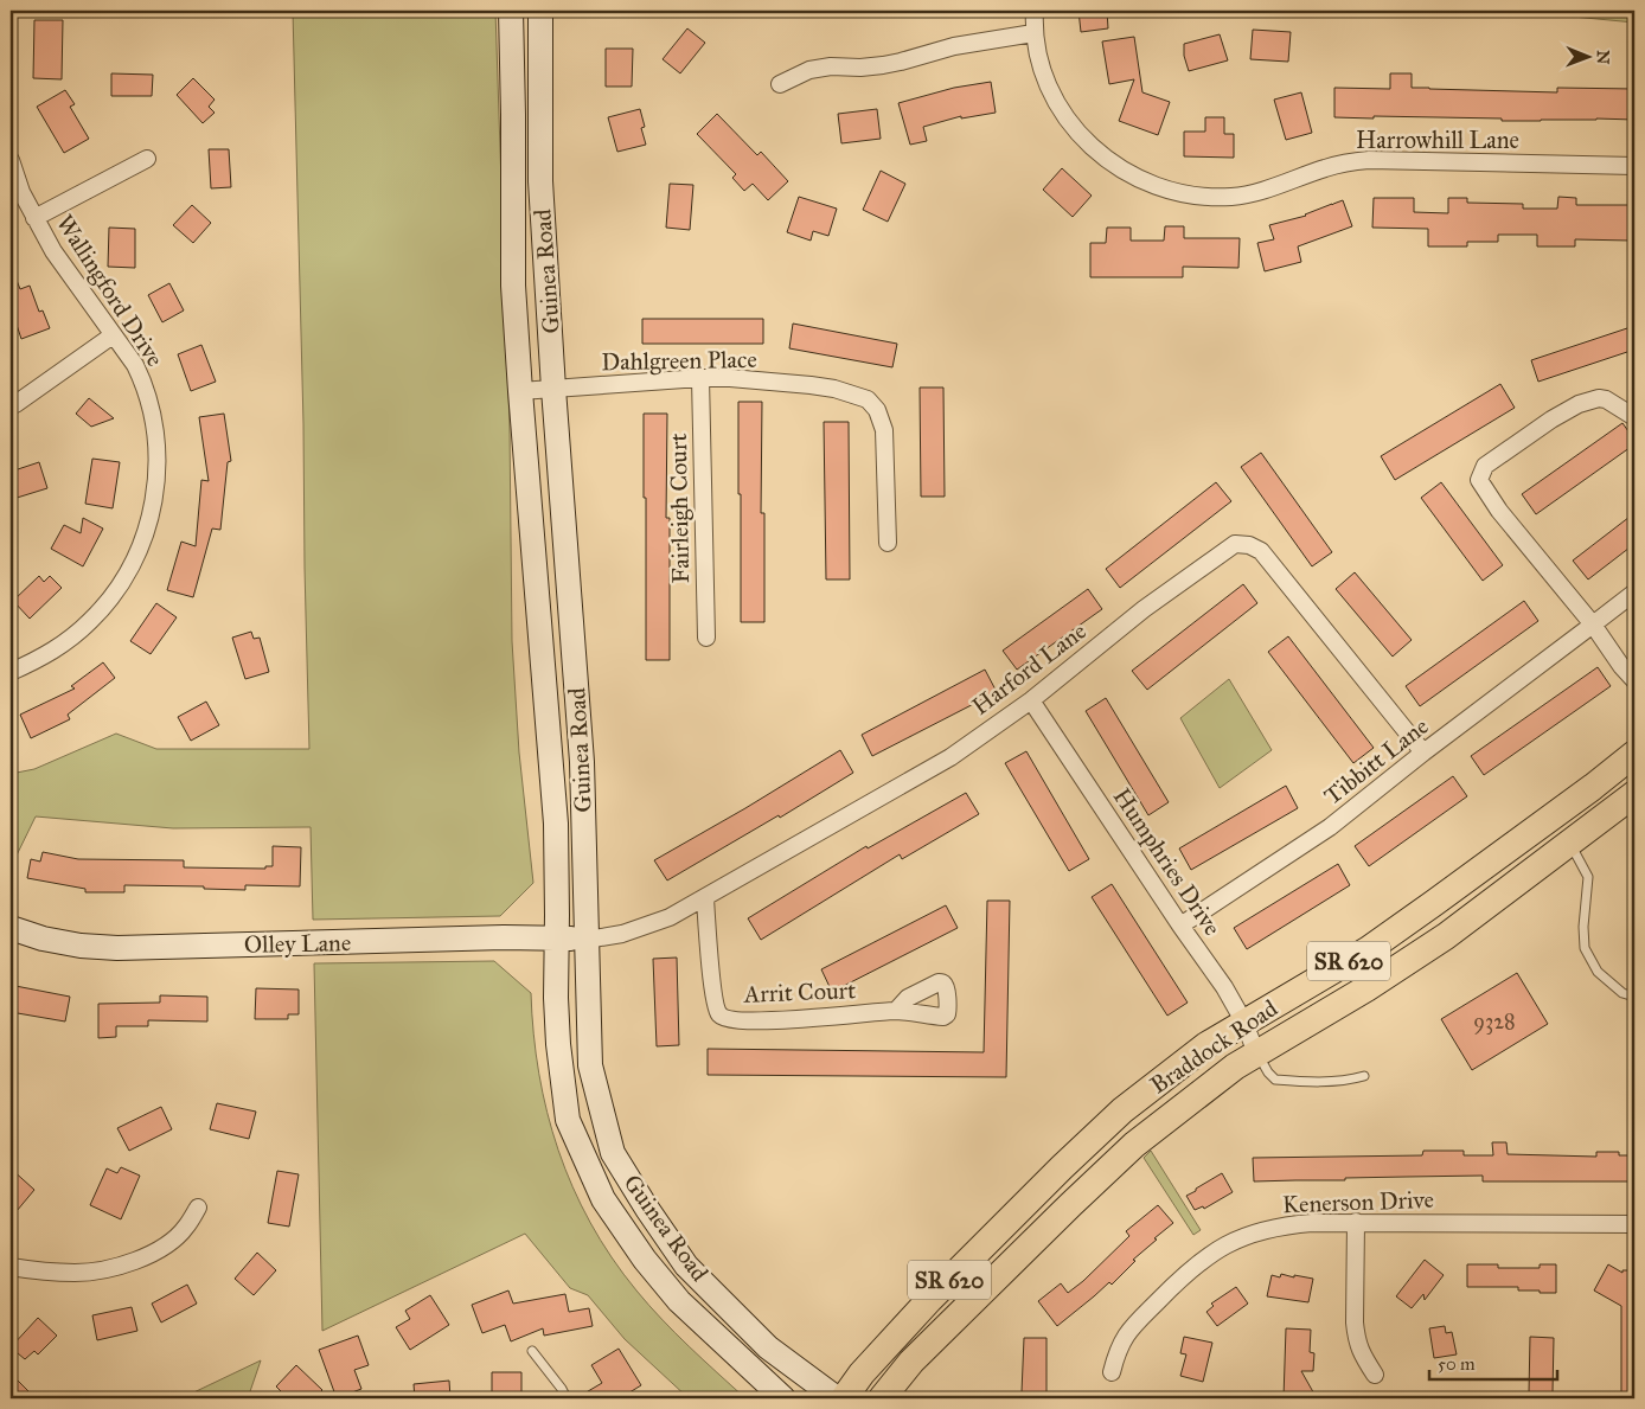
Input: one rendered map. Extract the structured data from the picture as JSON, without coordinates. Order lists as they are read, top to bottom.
{
  "streets": {
    "main road": [
      "Guinea Road",
      "Olley Lane",
      "SR 620",
      "Braddock Road"
    ],
    "street": [
      "Harrowhill Lane",
      "Wallingford Drive",
      "Dahlgreen Place",
      "Fairleigh Court",
      "Harford Lane",
      "Tibbitt Lane",
      "Humphries Drive",
      "Arrit Court",
      "Kenerson Drive"
    ]
  },
  "crossings": [
    ["Guinea Road", "Dahlgreen Place"],
    ["Guinea Road", "Harford Lane"],
    ["Guinea Road", "Olley Lane"],
    ["Dahlgreen Place", "Fairleigh Court"],
    ["Harford Lane", "Tibbitt Lane"],
    ["Harford Lane", "Humphries Drive"],
    ["Harford Lane", "Olley Lane"],
    ["Harford Lane", "Arrit Court"],
    ["Tibbitt Lane", "Humphries Drive"],
    ["Humphries Drive", "Braddock Road"]
  ],
  "house_numbers": ["9328"],
  "scale_bar": "50 m",
  "north": "right"
}
